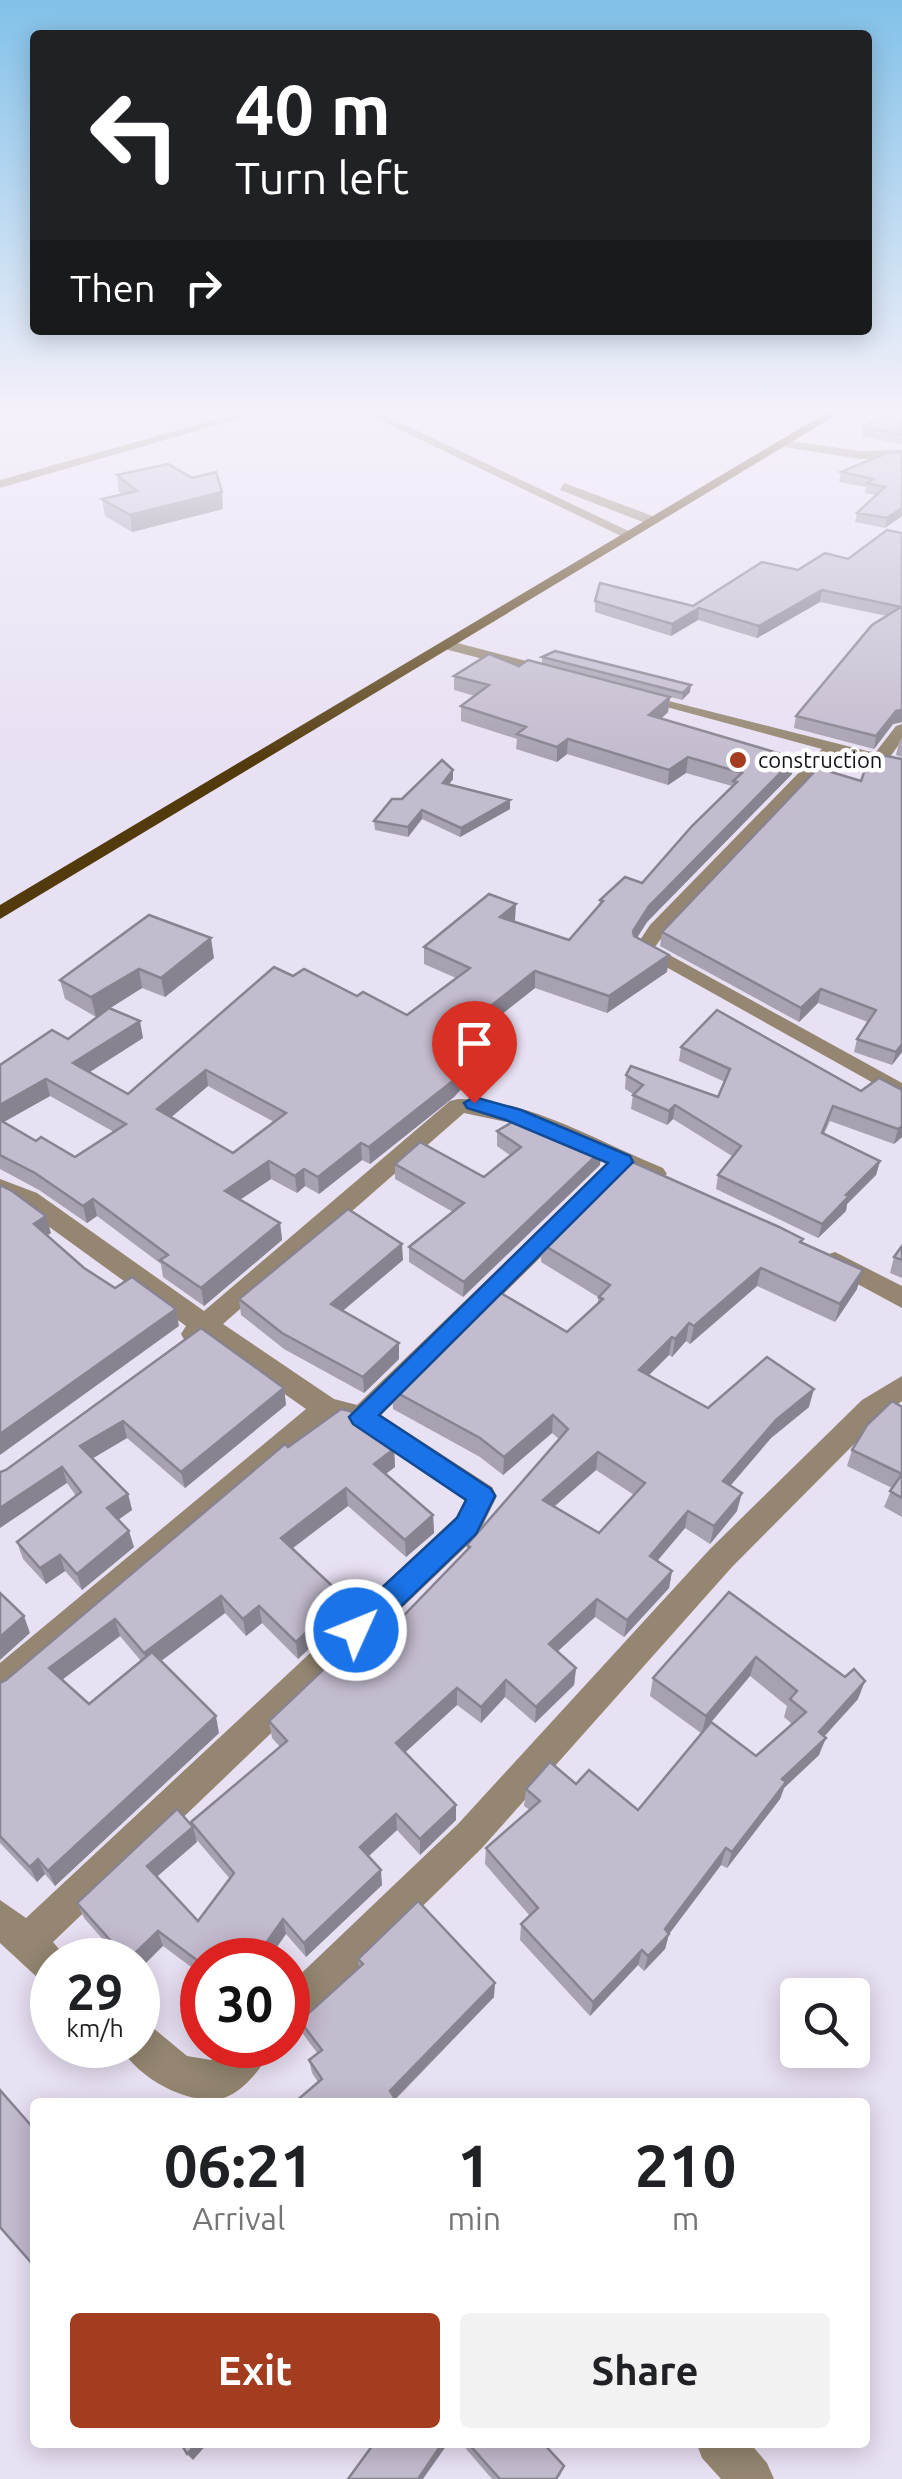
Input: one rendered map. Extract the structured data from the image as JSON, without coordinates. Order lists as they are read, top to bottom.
{
  "places": ["construction"],
  "page": {
    "turn": ["40 m", "Turn left"],
    "then": "Then",
    "speed": "29 km/h",
    "limit": "30",
    "eta": [
      "06:21",
      "Arrival",
      "1",
      "min",
      "210",
      "m"
    ],
    "buttons": ["Exit", "Share"]
  }
}
